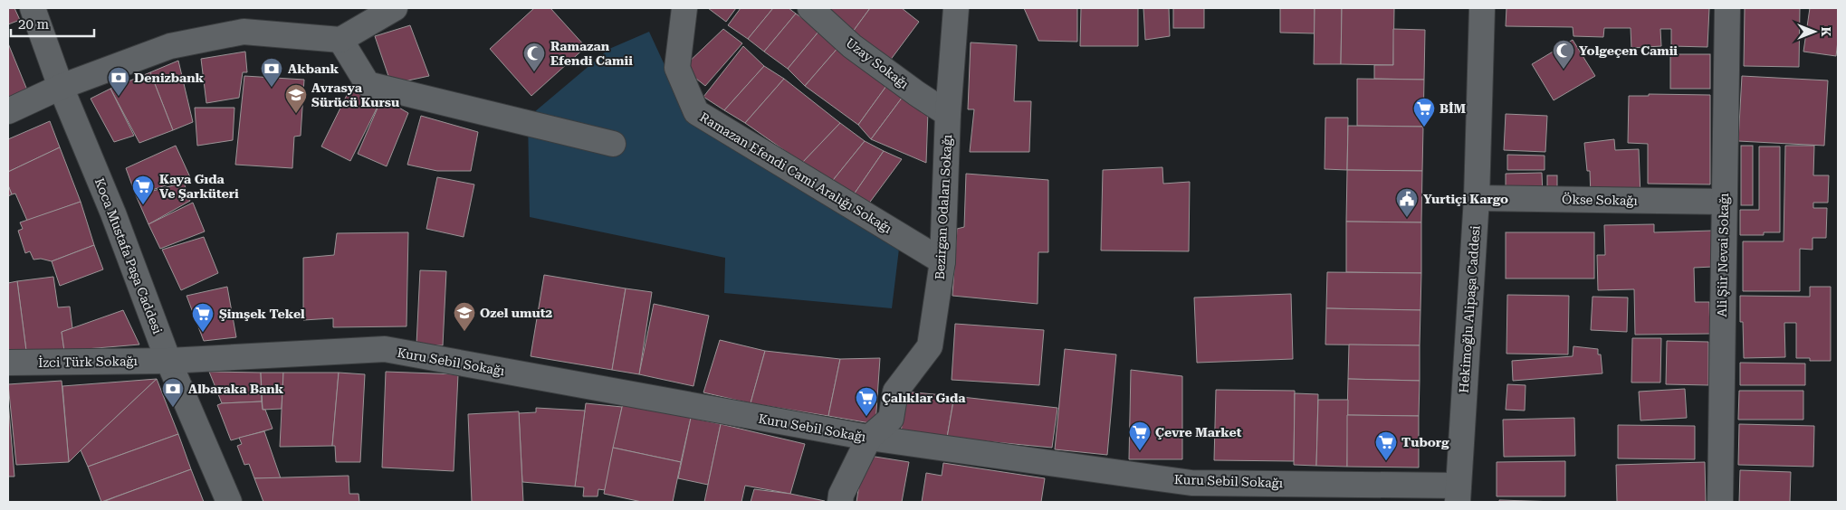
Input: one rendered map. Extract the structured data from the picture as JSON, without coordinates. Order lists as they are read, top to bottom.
{
  "streets": {
    "street": [
      "Uzay Sokağı",
      "Ramazan Efendi Cami Aralığı Sokağı",
      "Ökse Sokağı",
      "Bezirgan Odaları Sokağı",
      "Ali Şiir Nevai Sokağı",
      "Koca Mustafa Paşa Caddesi",
      "Hekimoğlu Alipaşa Caddesi",
      "İzci Türk Sokağı",
      "Kuru Sebil Sokağı"
    ]
  },
  "crossings": [
    ["Uzay Sokağı", "Bezirgan Odaları Sokağı"],
    ["Ramazan Efendi Cami Aralığı Sokağı", "Bezirgan Odaları Sokağı"],
    ["Ökse Sokağı", "Ali Şiir Nevai Sokağı"],
    ["Ökse Sokağı", "Hekimoğlu Alipaşa Caddesi"],
    ["Bezirgan Odaları Sokağı", "Kuru Sebil Sokağı"],
    ["Koca Mustafa Paşa Caddesi", "İzci Türk Sokağı"],
    ["Koca Mustafa Paşa Caddesi", "Kuru Sebil Sokağı"],
    ["Hekimoğlu Alipaşa Caddesi", "Kuru Sebil Sokağı"],
    ["İzci Türk Sokağı", "Kuru Sebil Sokağı"]
  ],
  "places": {
    "mosque": ["Yolgeçen Camii", "Ramazan Efendi Camii"],
    "bank": ["Akbank", "Denizbank", "Albaraka Bank"],
    "school or university": ["Avrasya Sürücü Kursu", "Ozel umut2"],
    "supermarket": [
      "BİM",
      "Kaya Gıda Ve Şarküteri",
      "Şimşek Tekel",
      "Çalıklar Gıda",
      "Çevre Market",
      "Tuborg"
    ],
    "public building": ["Yurtiçi Kargo"]
  },
  "scale_bar": "20 m",
  "north": "right"
}
